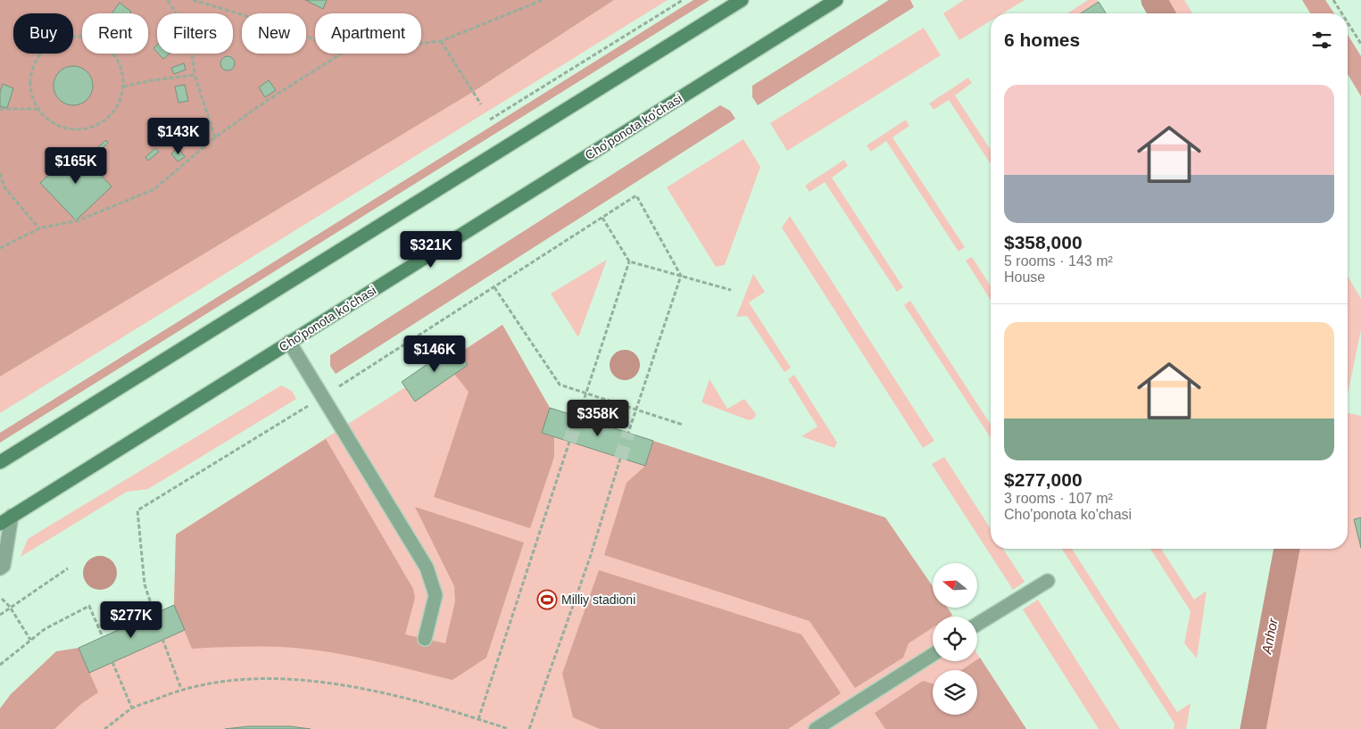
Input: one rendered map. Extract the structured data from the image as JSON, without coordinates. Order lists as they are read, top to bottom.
{
  "streets": {
    "main road": ["Cho'ponota ko'chasi"]
  },
  "water": ["Anhor"],
  "places": {
    "sports": ["Milliy stadioni"]
  },
  "north": "left",
  "page": {
    "chip": [
      "Buy",
      "Rent",
      "Filters",
      "New",
      "Apartment"
    ],
    "heading": "6 homes",
    "list": [
      {
        "name": "$358,000",
        "note": "5 rooms · 143 m² · House"
      },
      {
        "name": "$277,000",
        "note": "3 rooms · 107 m² · Cho'ponota ko'chasi"
      }
    ],
    "price": [
      "$143K",
      "$165K",
      "$321K",
      "$146K",
      "$358K",
      "$277K"
    ]
  }
}
